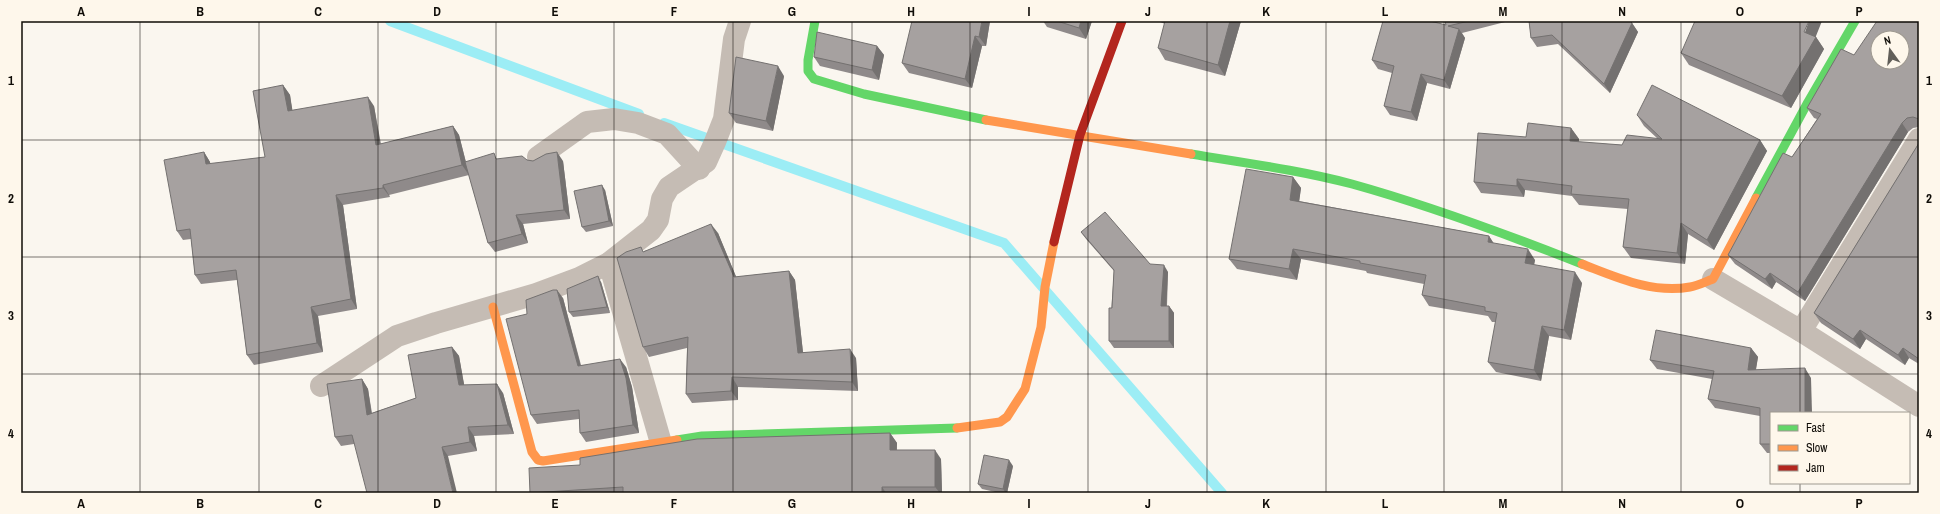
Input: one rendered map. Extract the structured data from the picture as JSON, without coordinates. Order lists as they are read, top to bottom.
{
  "legend": ["Fast", "Slow", "Jam"],
  "north": "top",
  "grid": {
    "columns": [
      "A",
      "B",
      "C",
      "D",
      "E",
      "F",
      "G",
      "H",
      "I",
      "J",
      "K",
      "L",
      "M",
      "N",
      "O",
      "P"
    ],
    "rows": [
      "1",
      "2",
      "3",
      "4"
    ]
  }
}
